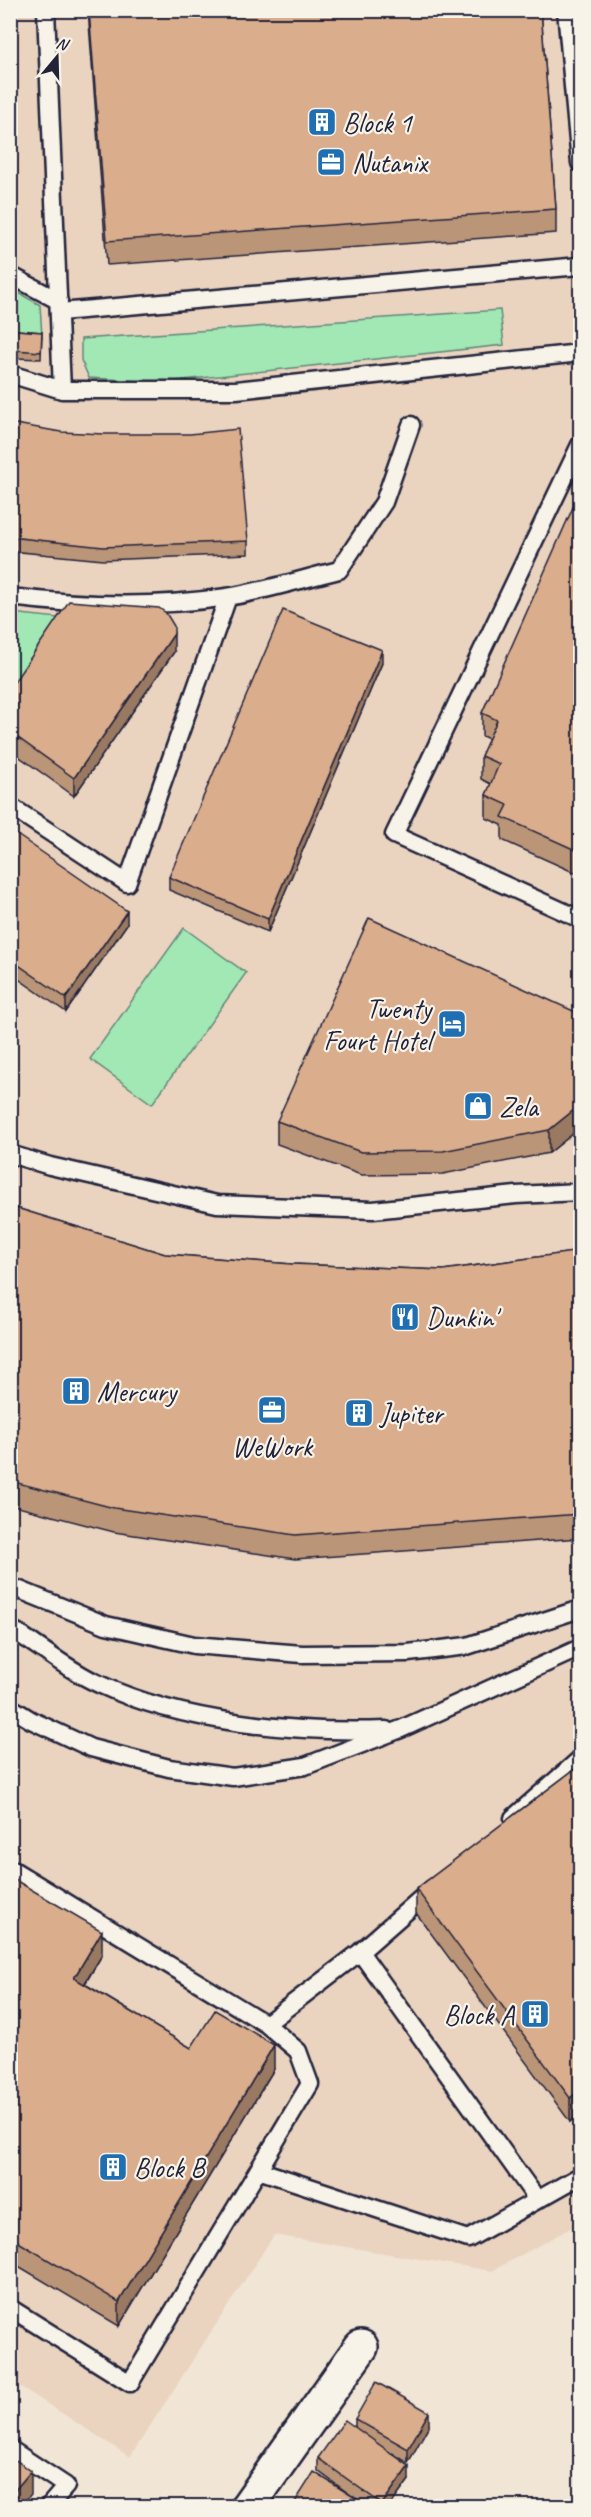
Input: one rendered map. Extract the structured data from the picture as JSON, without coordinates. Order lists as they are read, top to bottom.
{
  "places": {
    "building": [
      "Block 1",
      "Mercury",
      "Jupiter",
      "Block A",
      "Block B"
    ],
    "office": ["Nutanix", "WeWork"],
    "hotel": ["Twenty Fourt Hotel"],
    "shop": ["Zela"],
    "restaurant": ["Dunkin'"]
  },
  "north": "top"
}
